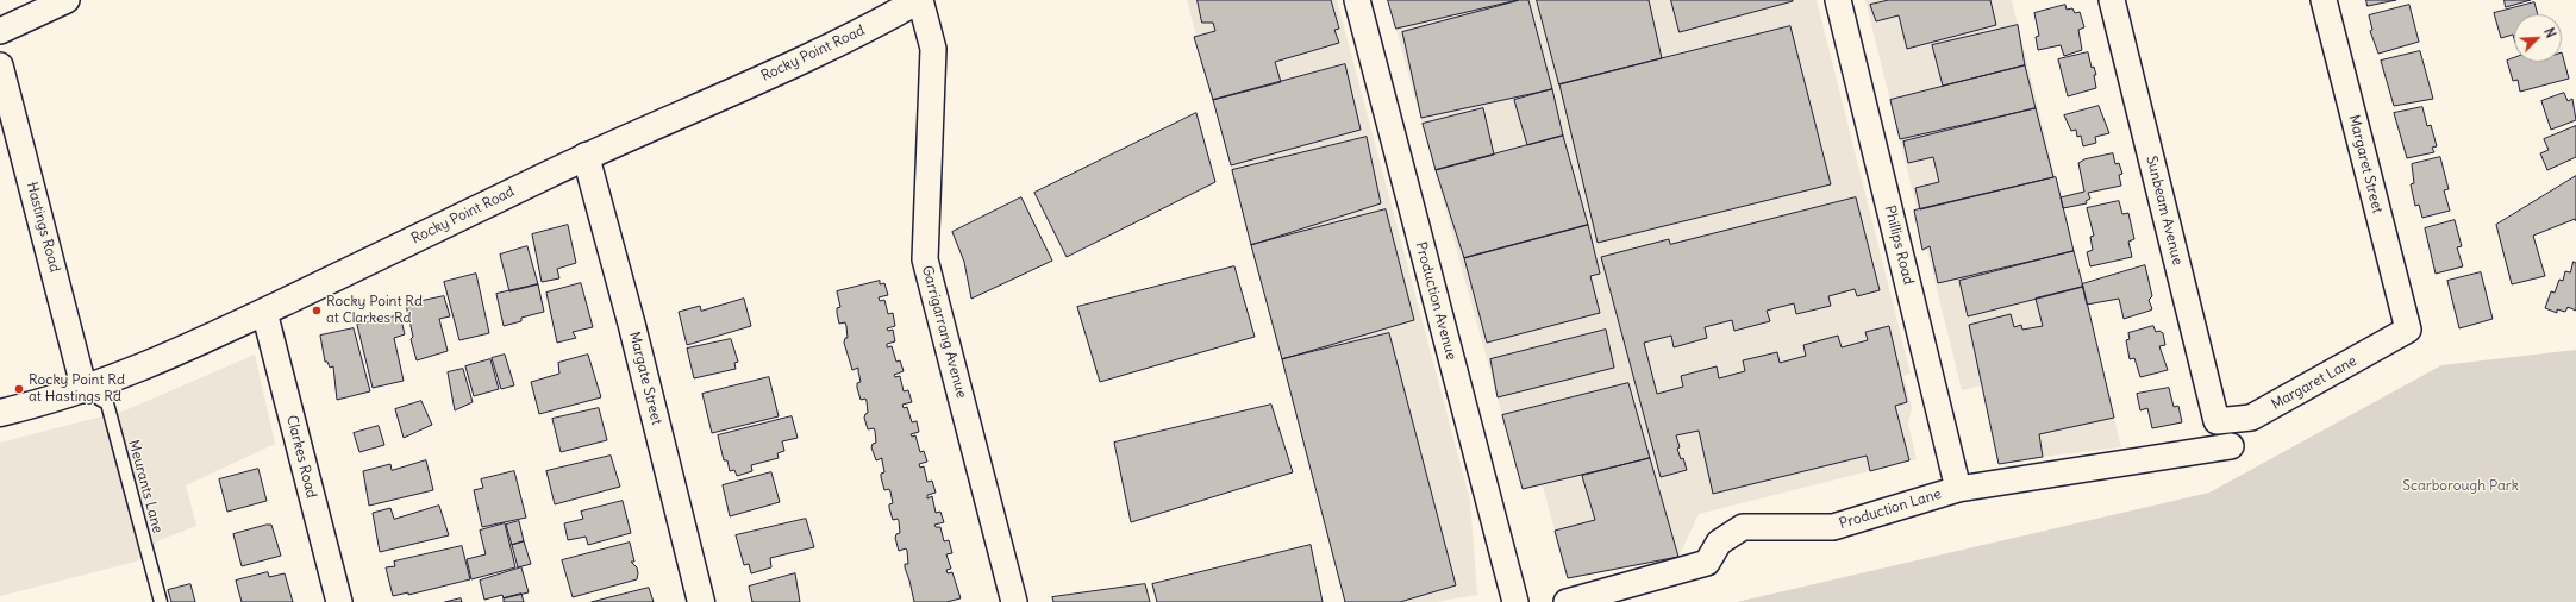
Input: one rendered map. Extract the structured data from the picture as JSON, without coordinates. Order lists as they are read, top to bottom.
{
  "streets": {
    "main road": ["Rocky Point Road", "Margate Street"],
    "street": [
      "Margaret Street",
      "Sunbeam Avenue",
      "Hastings Road",
      "Phillips Road",
      "Production Avenue",
      "Garrigarrang Avenue",
      "Margaret Lane",
      "Clarkes Road",
      "Production Lane"
    ],
    "lane": ["Meurants Lane"]
  },
  "crossings": [
    ["Rocky Point Road", "Hastings Road"],
    ["Rocky Point Road", "Garrigarrang Avenue"],
    ["Rocky Point Road", "Margate Street"],
    ["Rocky Point Road", "Clarkes Road"],
    ["Rocky Point Road", "Meurants Lane"],
    ["Margaret Street", "Margaret Lane"],
    ["Sunbeam Avenue", "Margaret Lane"],
    ["Hastings Road", "Meurants Lane"],
    ["Phillips Road", "Production Lane"]
  ],
  "parks": ["Scarborough Park"],
  "places": ["Rocky Point Rd at Clarkes Rd", "Rocky Point Rd at Hastings Rd"],
  "north": "top right"
}
